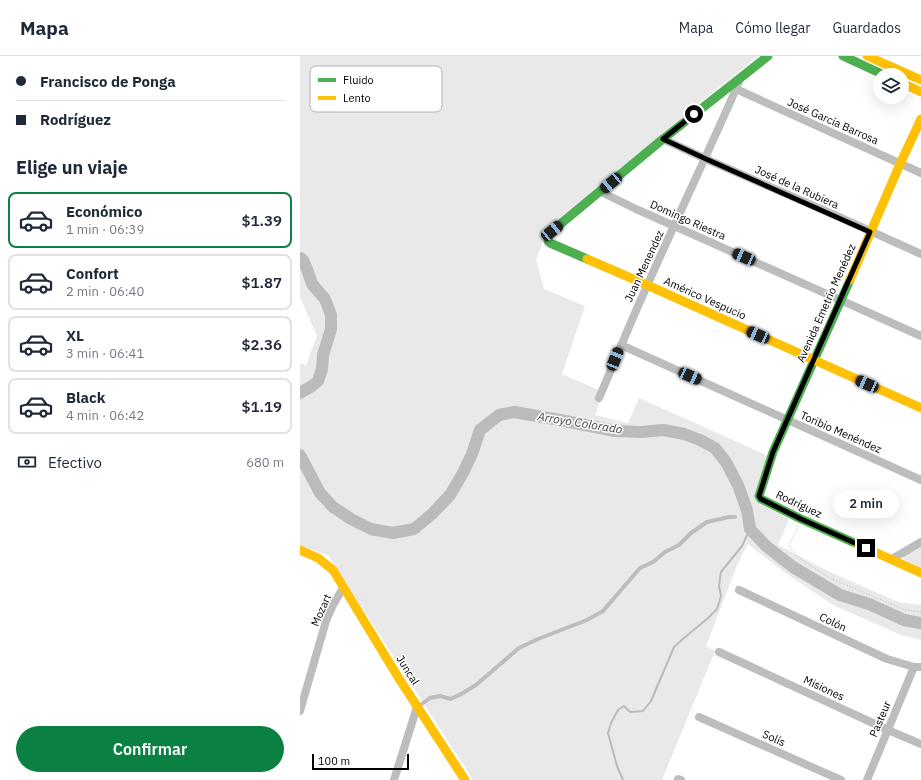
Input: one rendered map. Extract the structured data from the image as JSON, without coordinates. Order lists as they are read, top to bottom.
{
  "streets": {
    "street": [
      "José García Barrosa",
      "José de la Rubiera",
      "Domingo Riestra",
      "Juan Menendez",
      "Américo Vespucio",
      "Avenida Emetrio Menédez",
      "Toribio Menéndez",
      "Rodríguez",
      "Mozart",
      "Colón",
      "Juncal",
      "Misiones",
      "Pasteur",
      "Solís"
    ]
  },
  "crossings": [
    ["José García Barrosa", "Juan Menendez"],
    ["José García Barrosa", "Avenida Emetrio Menédez"],
    ["José de la Rubiera", "Juan Menendez"],
    ["José de la Rubiera", "Avenida Emetrio Menédez"],
    ["Domingo Riestra", "Juan Menendez"],
    ["Domingo Riestra", "Américo Vespucio"],
    ["Domingo Riestra", "Avenida Emetrio Menédez"],
    ["Juan Menendez", "Américo Vespucio"],
    ["Juan Menendez", "Toribio Menéndez"],
    ["Américo Vespucio", "Avenida Emetrio Menédez"],
    ["Avenida Emetrio Menédez", "Toribio Menéndez"],
    ["Avenida Emetrio Menédez", "Rodríguez"],
    ["Mozart", "Juncal"],
    ["Colón", "Pasteur"],
    ["Misiones", "Pasteur"]
  ],
  "water": ["Arroyo Colorado"],
  "legend": ["Fluido", "Lento"],
  "scale_bar": "100 m",
  "page": {
    "header": "Mapa",
    "nav": ["Mapa", "Cómo llegar", "Guardados"],
    "banner": ["Francisco de Ponga", "Rodríguez"],
    "heading": "Elige un viaje",
    "list": [
      {
        "name": "Económico",
        "note": "1 min · 06:39",
        "value": "$1.39"
      },
      {
        "name": "Confort",
        "note": "2 min · 06:40",
        "value": "$1.87"
      },
      {
        "name": "XL",
        "note": "3 min · 06:41",
        "value": "$2.36"
      },
      {
        "name": "Black",
        "note": "4 min · 06:42",
        "value": "$1.19"
      }
    ],
    "pay": ["Efectivo", "680 m"],
    "bubble": "2 min",
    "buttons": "Confirmar",
    "scale": "100 m"
  }
}
